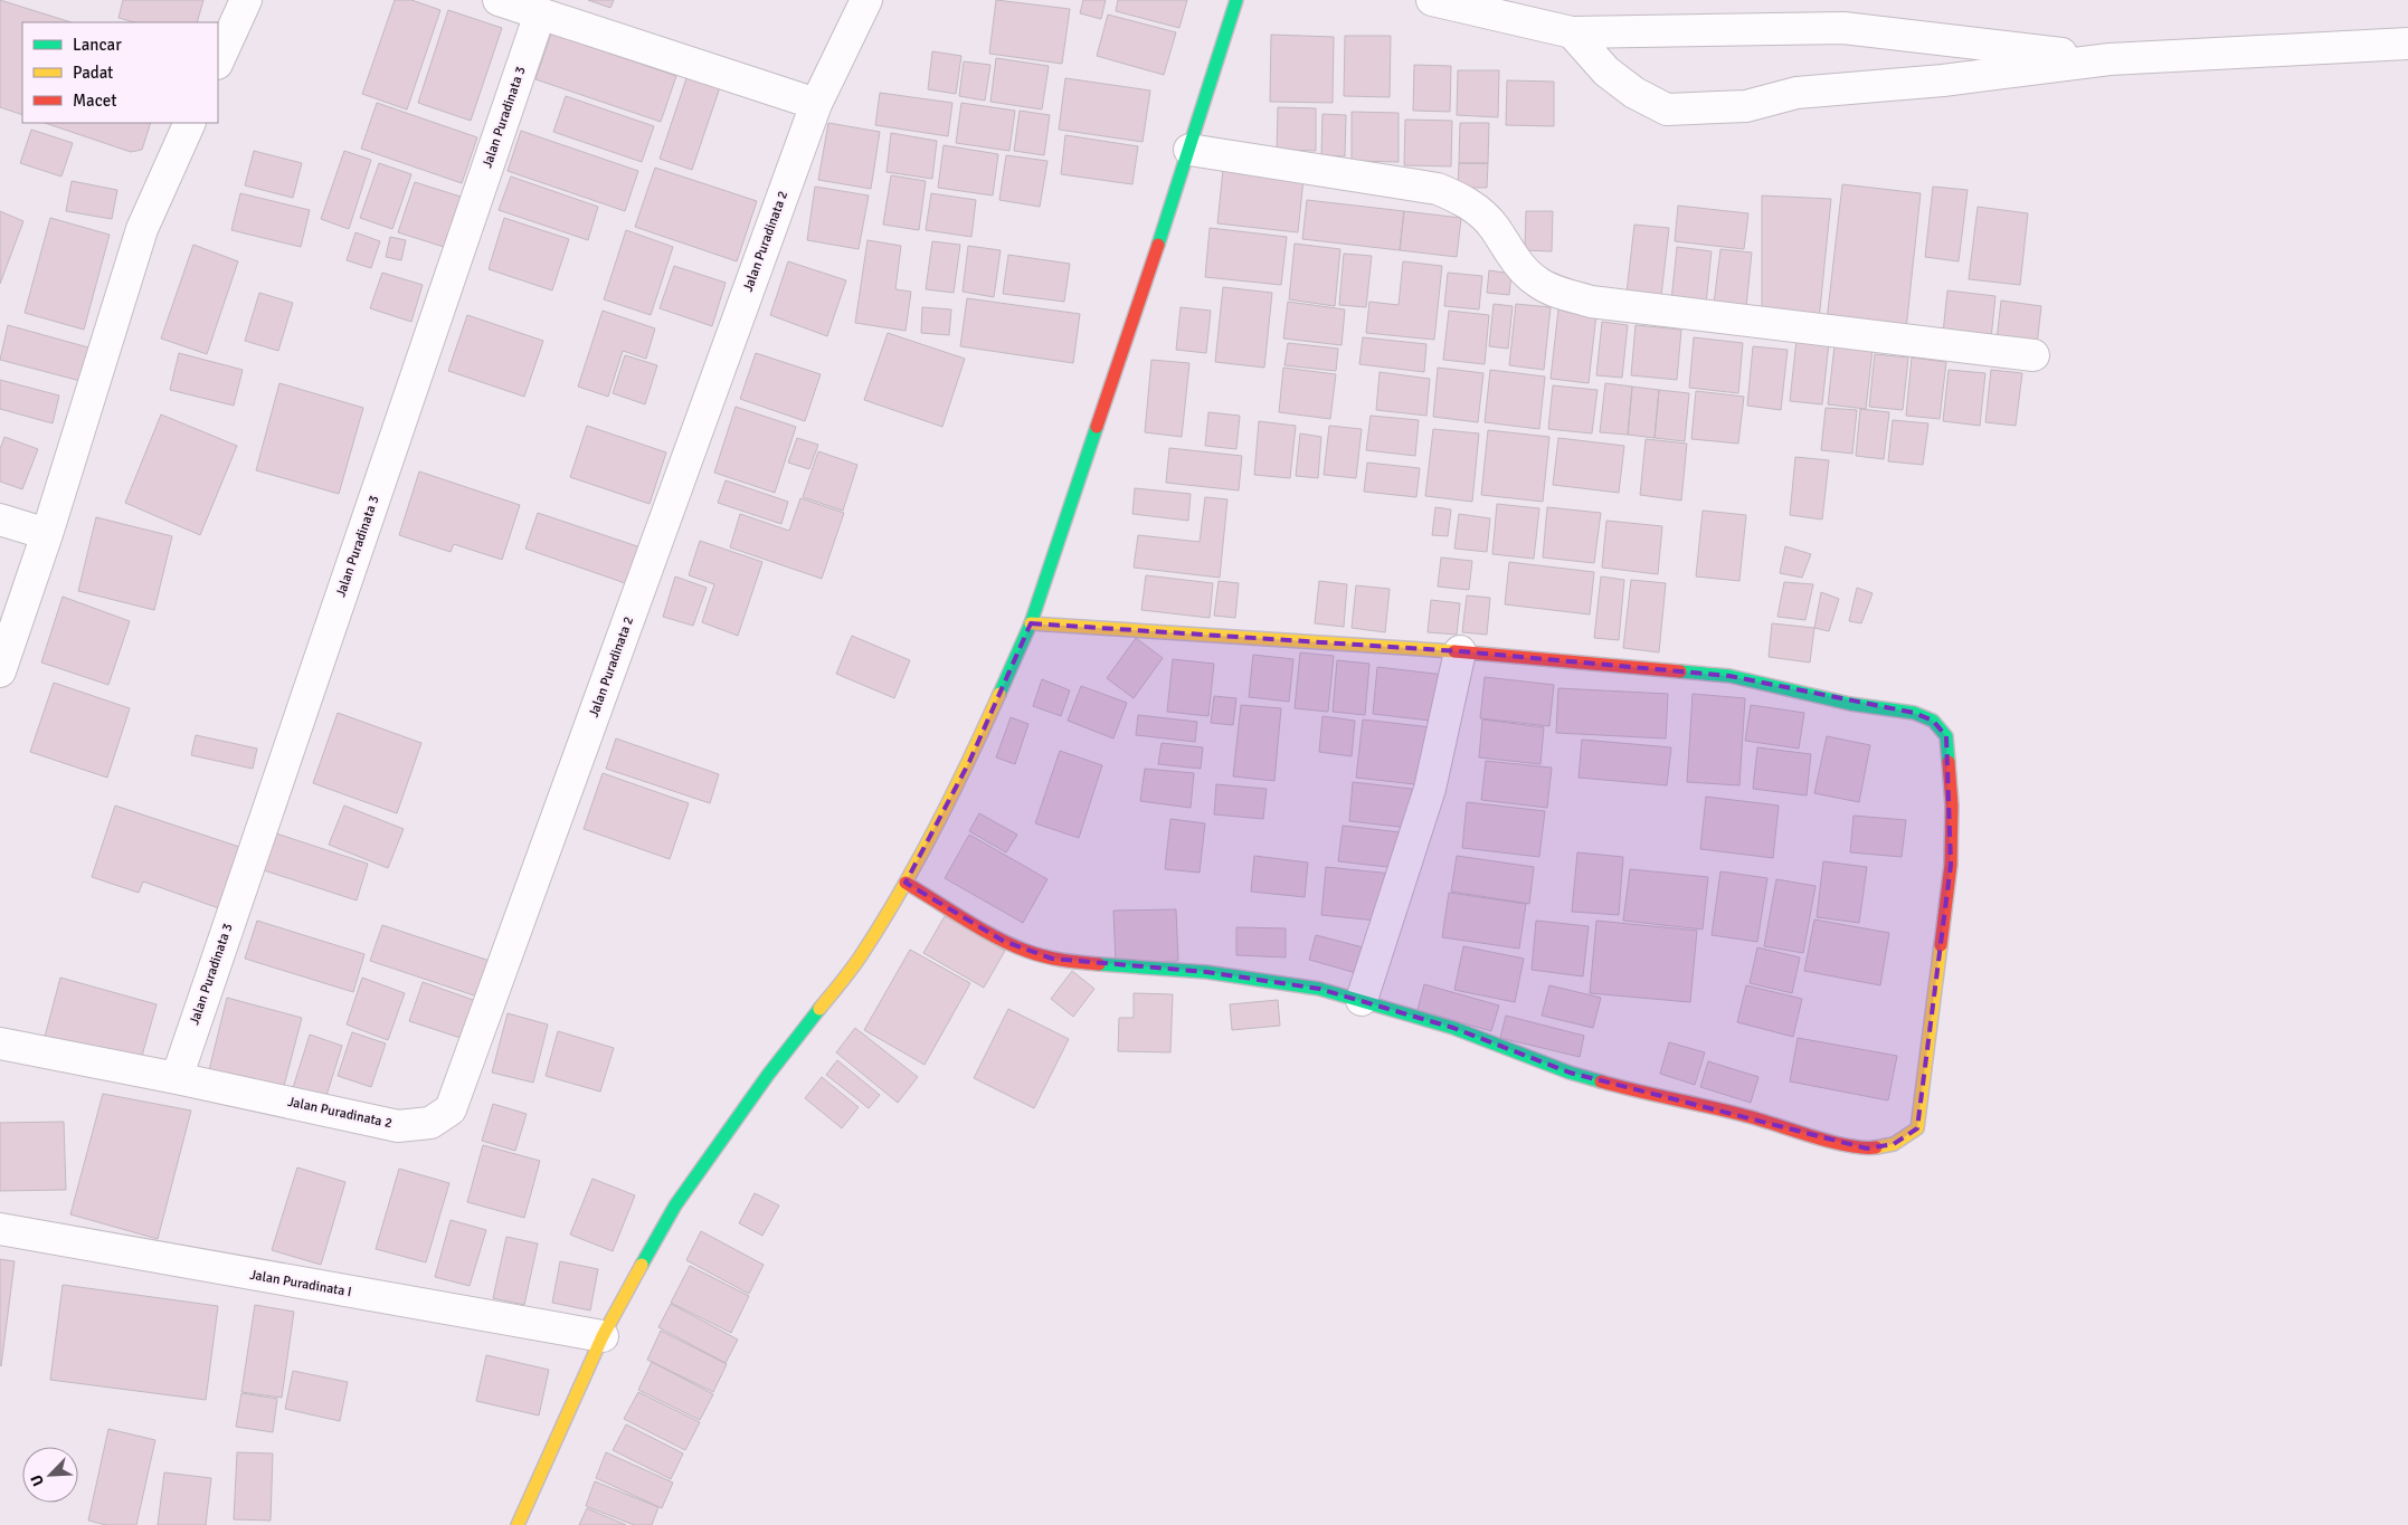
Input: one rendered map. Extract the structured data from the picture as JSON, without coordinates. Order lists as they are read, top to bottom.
{
  "streets": {
    "street": ["Jalan Puradinata 3", "Jalan Puradinata 2", "Jalan Puradinata I"]
  },
  "crossings": [
    ["Jalan Puradinata 3", "Jalan Puradinata 2"]
  ],
  "legend": ["Lancar", "Padat", "Macet"],
  "north": "bottom left"
}
